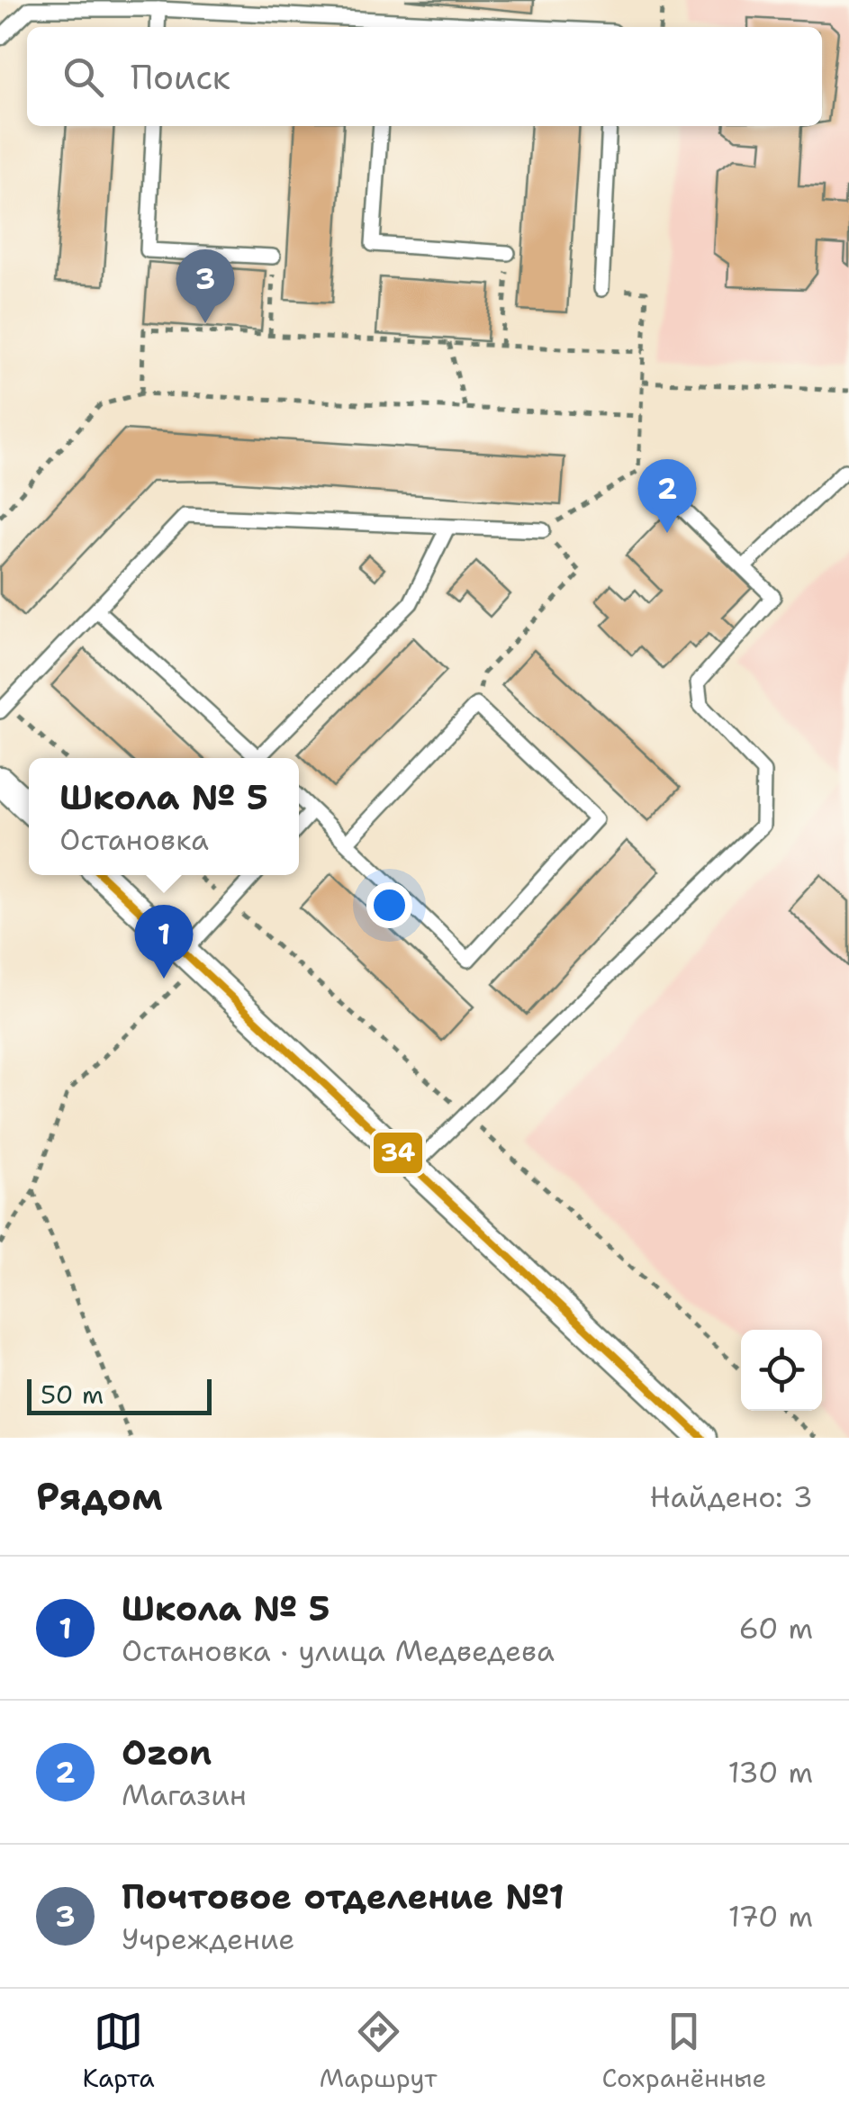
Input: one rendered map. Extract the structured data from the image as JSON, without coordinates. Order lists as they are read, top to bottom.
{
  "lines": ["transit line 34"],
  "scale_bar": "50 m",
  "page": {
    "search": "Поиск",
    "pins": ["3", "2", "1"],
    "popup": ["Школа № 5", "Остановка"],
    "scale": "50 m",
    "heading": ["Рядом", "Найдено: 3"],
    "list": [
      {
        "mark": "1",
        "name": "Школа № 5",
        "note": "Остановка · улица Медведева",
        "value": "60 m"
      },
      {
        "mark": "2",
        "name": "Ozon",
        "note": "Магазин",
        "value": "130 m"
      },
      {
        "mark": "3",
        "name": "Почтовое отделение №1",
        "note": "Учреждение",
        "value": "170 m"
      }
    ],
    "nav": ["Карта", "Маршрут", "Сохранённые"]
  }
}
